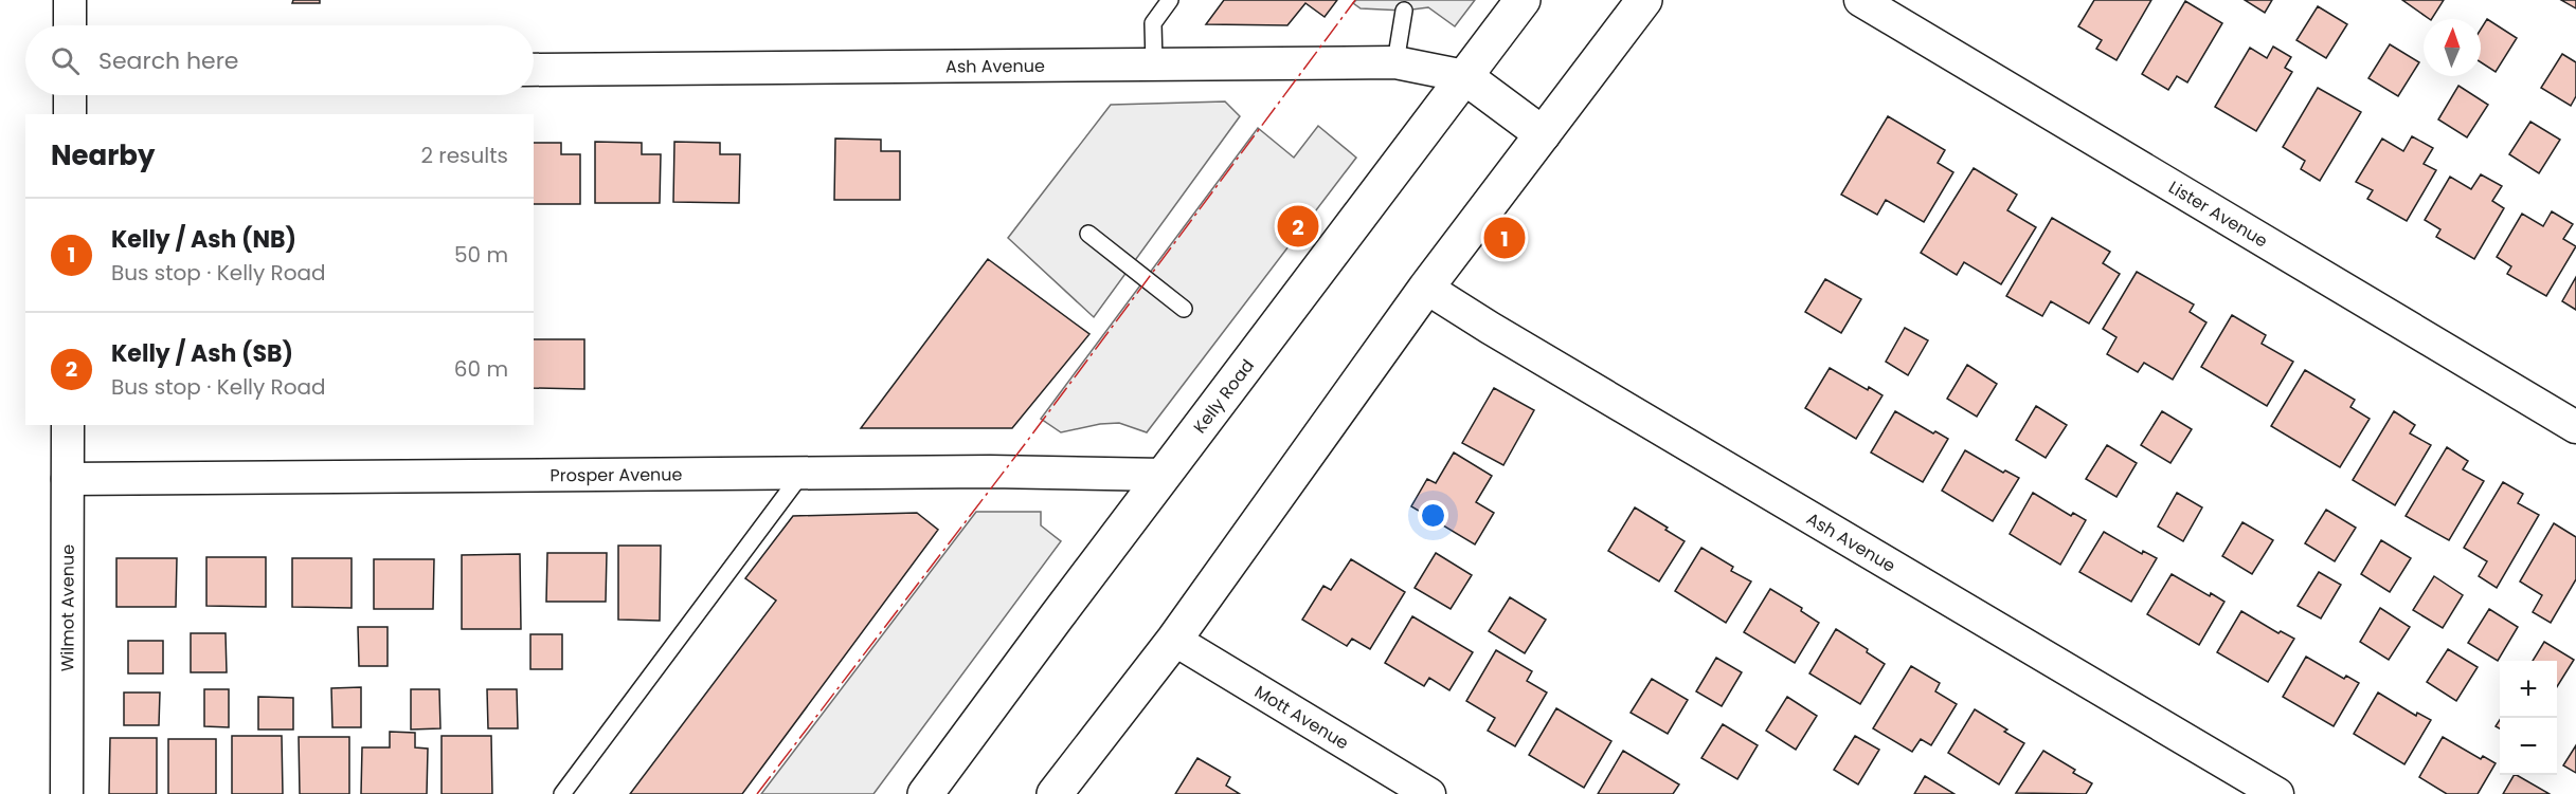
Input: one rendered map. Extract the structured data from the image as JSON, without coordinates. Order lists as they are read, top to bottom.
{
  "streets": {
    "street": [
      "Ash Avenue",
      "Lister Avenue",
      "Kelly Road",
      "Prosper Avenue",
      "Wilmot Avenue",
      "Mott Avenue"
    ]
  },
  "crossings": [
    ["Ash Avenue", "Kelly Road"],
    ["Kelly Road", "Prosper Avenue"],
    ["Prosper Avenue", "Wilmot Avenue"]
  ],
  "north": "top",
  "page": {
    "search": "Search here",
    "heading": ["Nearby", "2 results"],
    "list": [
      {
        "mark": "1",
        "name": "Kelly / Ash (NB)",
        "note": "Bus stop · Kelly Road",
        "value": "50 m"
      },
      {
        "mark": "2",
        "name": "Kelly / Ash (SB)",
        "note": "Bus stop · Kelly Road",
        "value": "60 m"
      }
    ],
    "pins": ["2", "1"],
    "map_buttons": ["+", "−"]
  }
}
